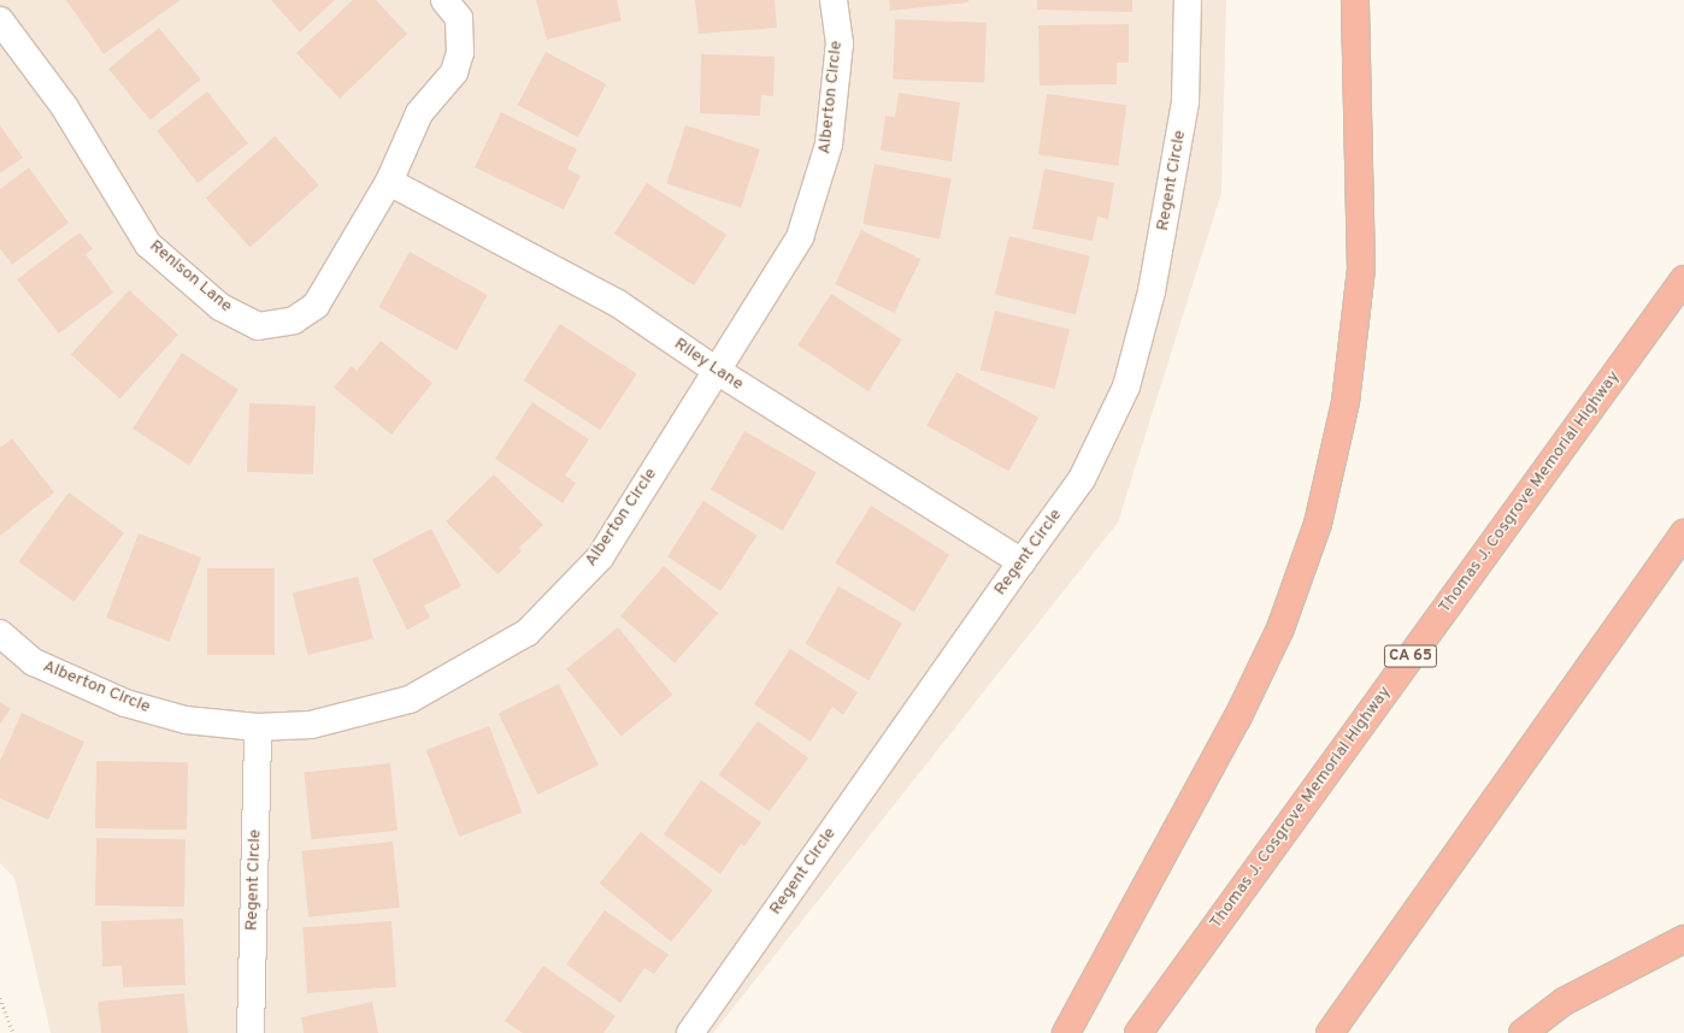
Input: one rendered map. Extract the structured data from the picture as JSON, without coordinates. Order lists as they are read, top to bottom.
{
  "streets": {
    "highway": ["Thomas J. Cosgrove Memorial Highway", "CA 65"],
    "street": [
      "Alberton Circle",
      "Regent Circle",
      "Renison Lane",
      "Riley Lane"
    ]
  },
  "crossings": [
    ["Alberton Circle", "Regent Circle"],
    ["Alberton Circle", "Riley Lane"],
    ["Regent Circle", "Riley Lane"],
    ["Renison Lane", "Riley Lane"]
  ]
}
